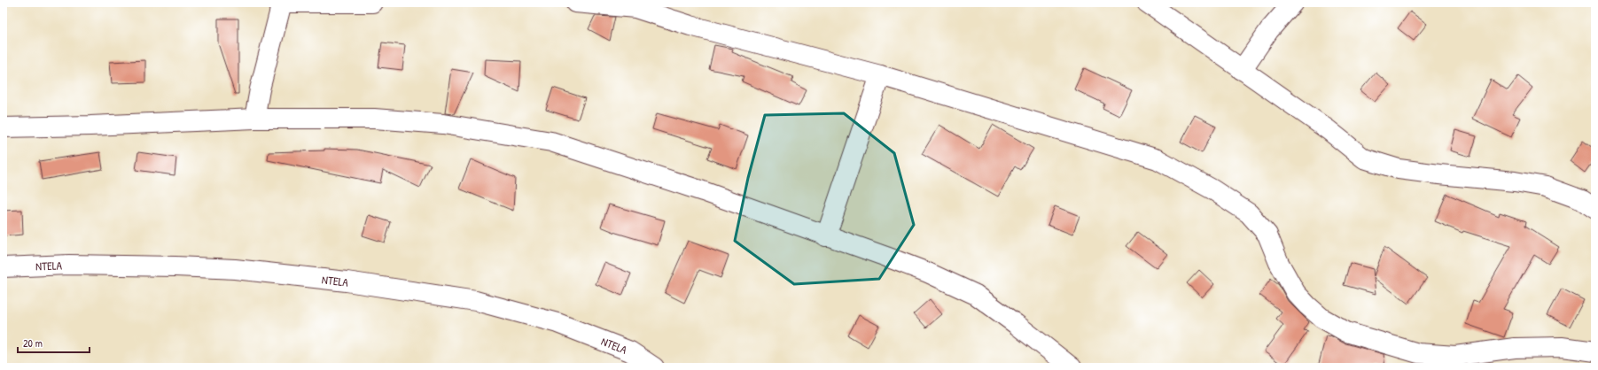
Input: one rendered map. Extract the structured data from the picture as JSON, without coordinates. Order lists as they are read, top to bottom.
{
  "streets": {
    "street": ["NTELA"]
  },
  "scale_bar": "20 m"
}
